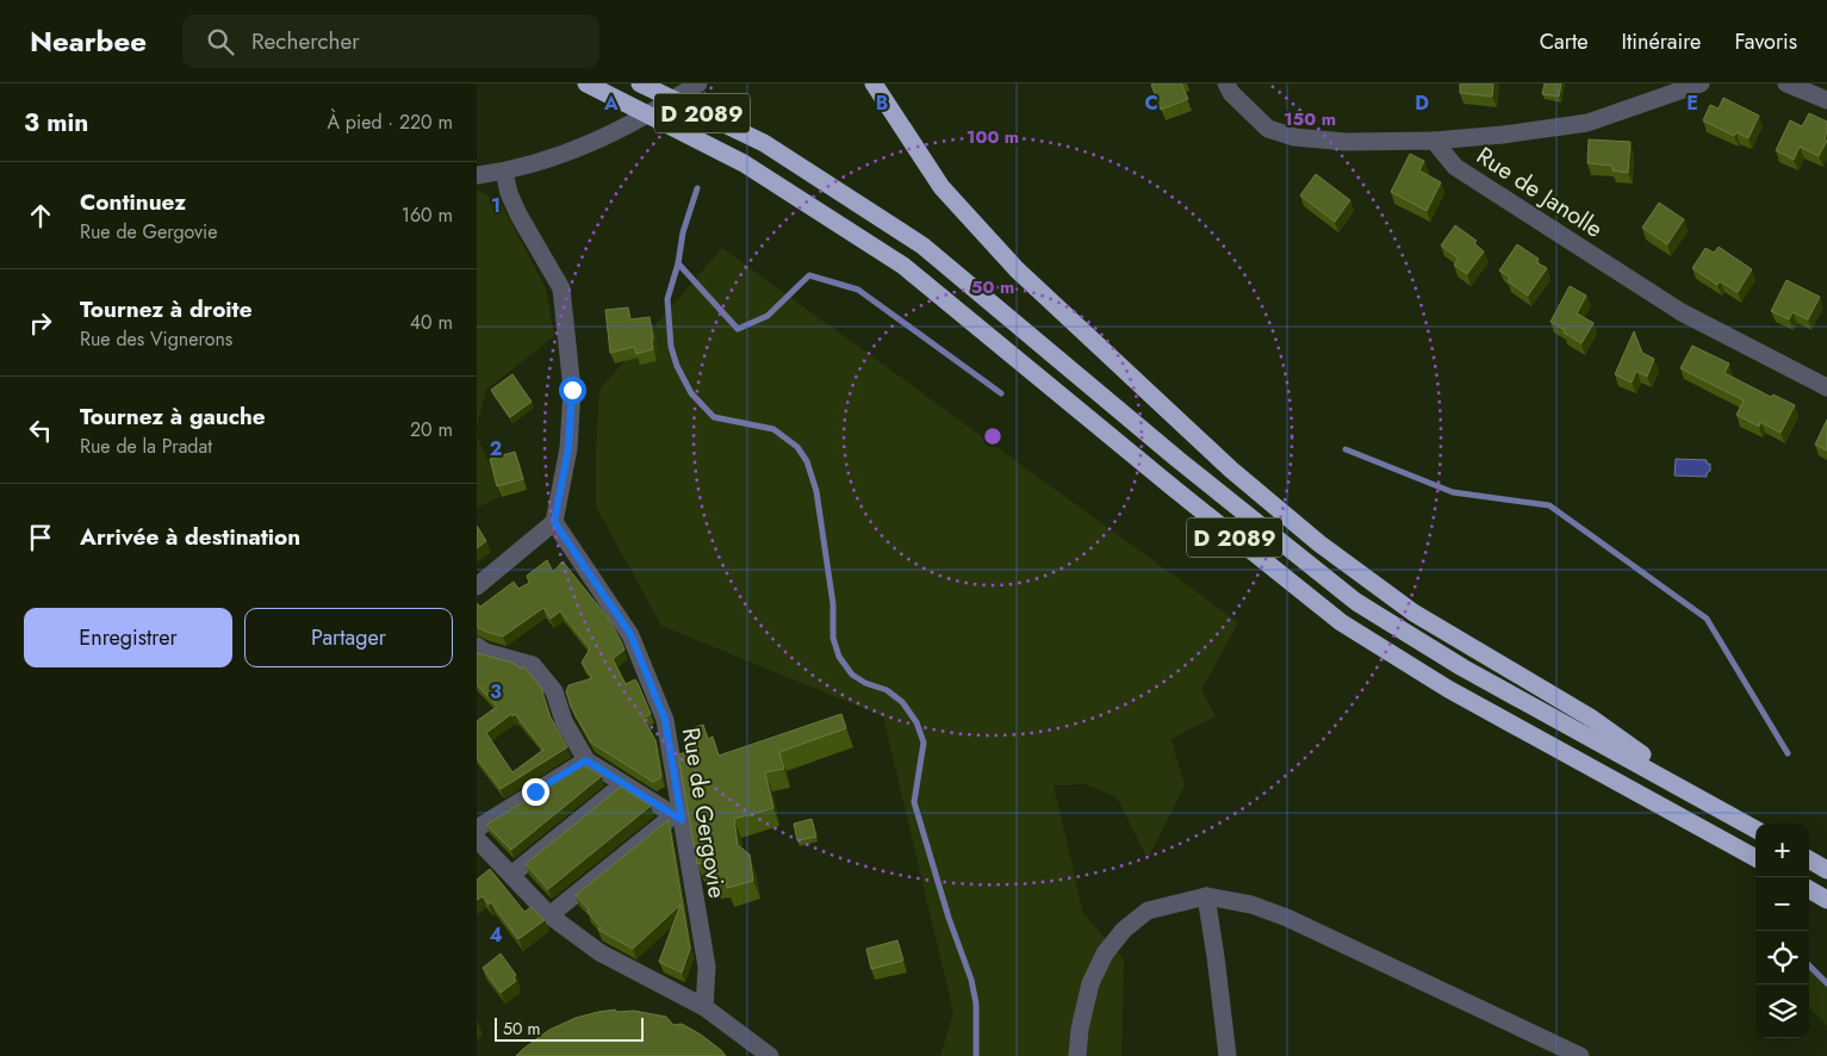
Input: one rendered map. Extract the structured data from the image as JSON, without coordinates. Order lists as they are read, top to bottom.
{
  "streets": {
    "highway": ["D 2089"],
    "street": ["Rue de Janolle", "Rue de Gergovie"]
  },
  "scale_bar": "50 m",
  "page": {
    "header": "Nearbee",
    "search": "Rechercher",
    "nav": ["Carte", "Itinéraire", "Favoris"],
    "heading": ["3 min", "À pied · 220 m"],
    "list": [
      ["Continuez", "Rue de Gergovie", "160 m"],
      ["Tournez à droite", "Rue des Vignerons", "40 m"],
      ["Tournez à gauche", "Rue de la Pradat", "20 m"],
      "Arrivée à destination"
    ],
    "buttons": ["Enregistrer", "Partager"],
    "map_buttons": ["+", "−"],
    "scale": "50 m"
  },
  "grid": {
    "columns": [
      "A",
      "B",
      "C",
      "D",
      "E"
    ],
    "rows": [
      "1",
      "2",
      "3",
      "4"
    ]
  },
  "rings": ["150 m", "100 m", "50 m"]
}
